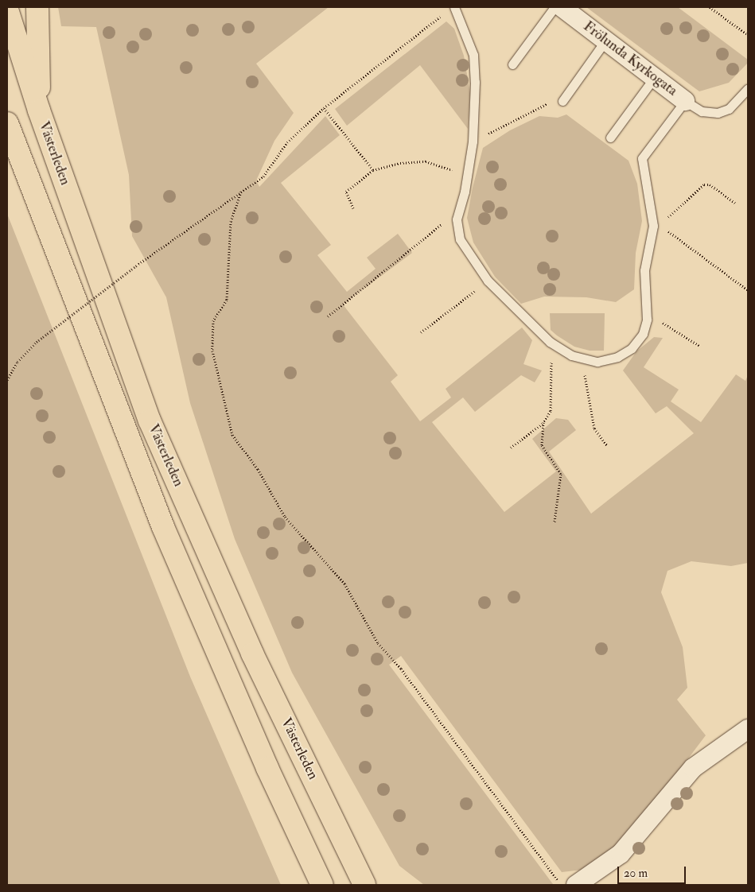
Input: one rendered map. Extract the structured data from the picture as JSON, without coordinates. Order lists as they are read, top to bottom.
{
  "streets": {
    "highway": ["Västerleden"],
    "street": ["Frölunda Kyrkogata"]
  },
  "scale_bar": "20 m"
}
